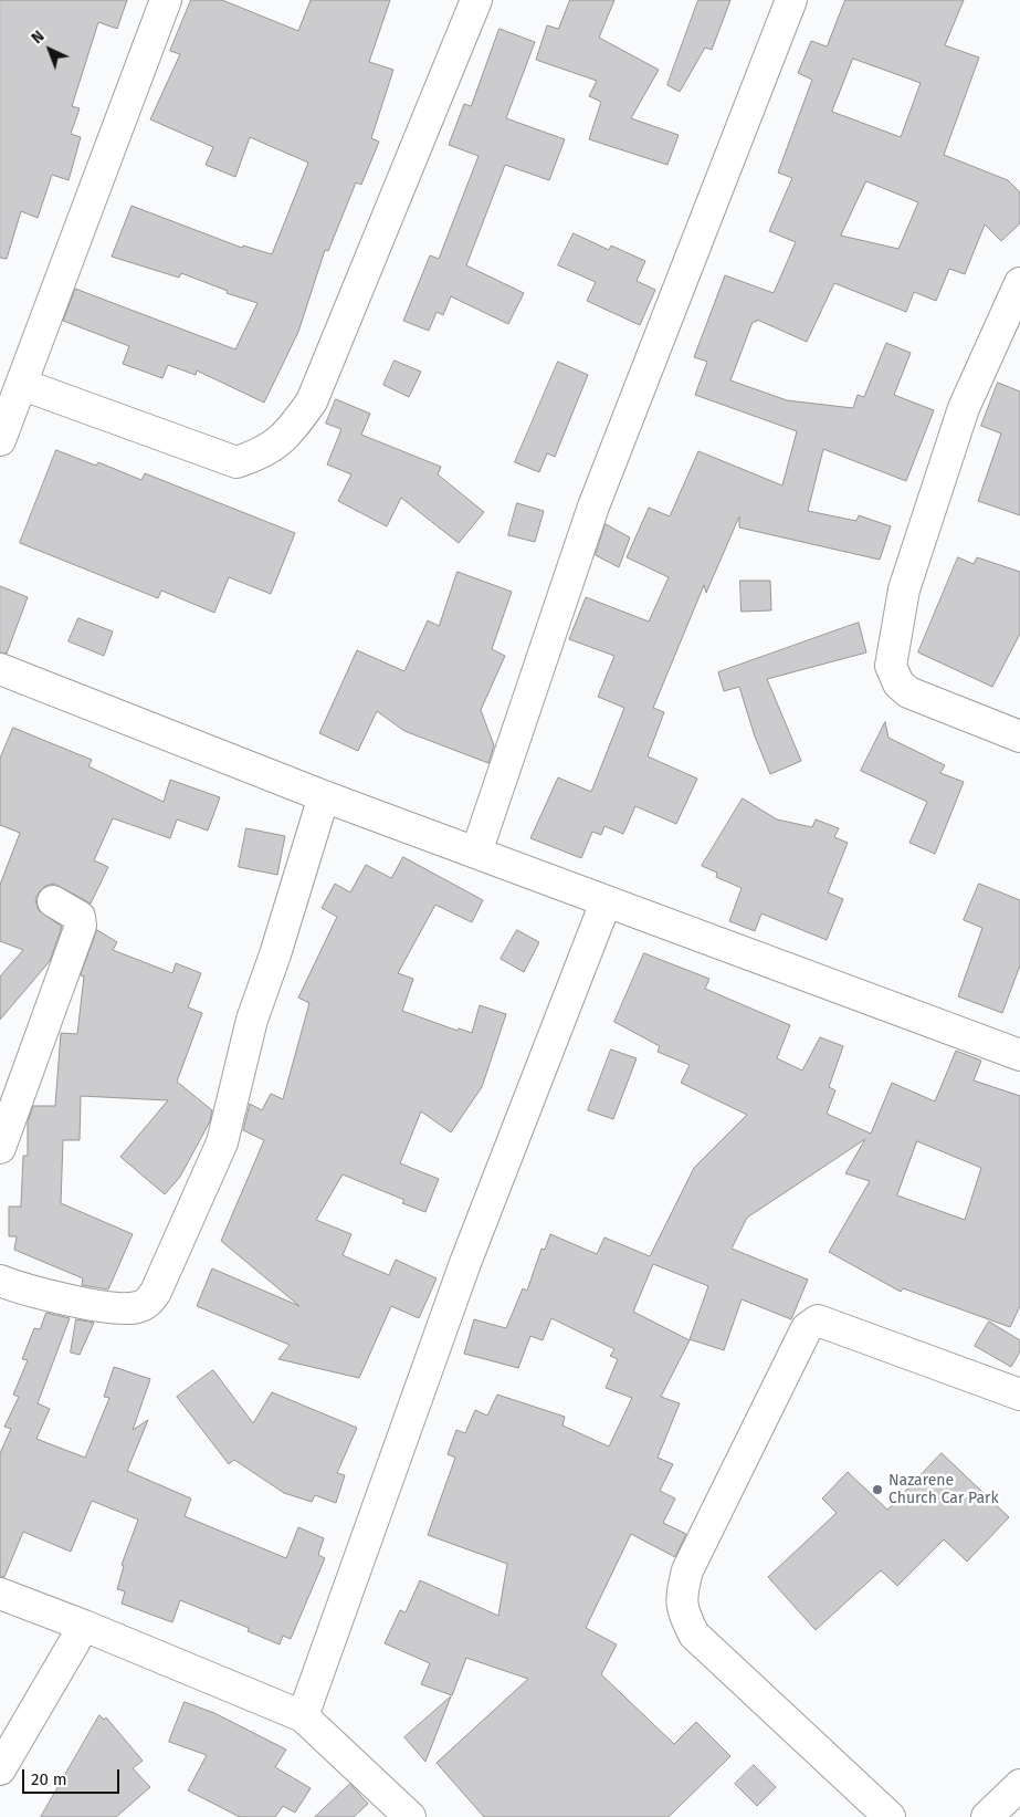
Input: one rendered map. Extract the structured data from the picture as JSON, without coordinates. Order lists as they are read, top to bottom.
{
  "places": ["Nazarene Church Car Park"],
  "scale_bar": "20 m",
  "north": "top left"
}
